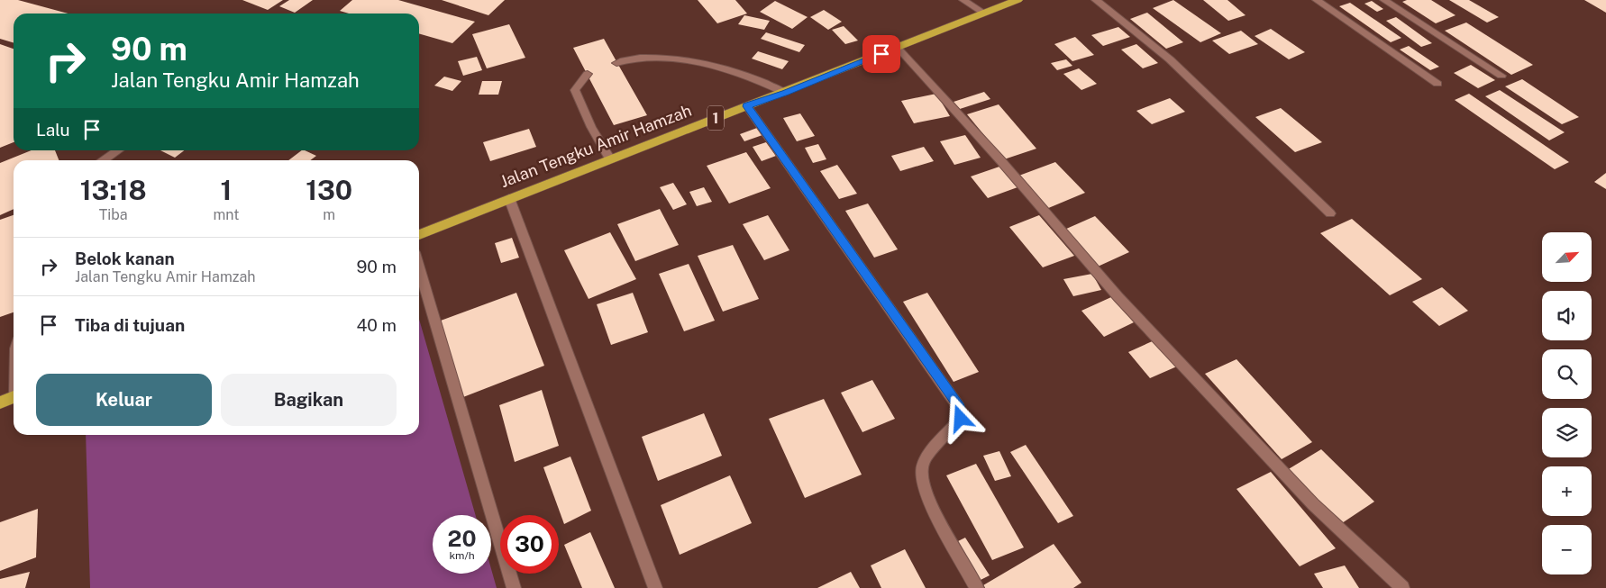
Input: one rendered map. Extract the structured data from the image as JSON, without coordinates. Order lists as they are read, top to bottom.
{
  "streets": {
    "highway": ["1", "Jalan Tengku Amir Hamzah"]
  },
  "north": "top right",
  "page": {
    "turn": ["90 m", "Jalan Tengku Amir Hamzah"],
    "then": "Lalu",
    "eta": [
      "13:18",
      "Tiba",
      "1",
      "mnt",
      "130",
      "m"
    ],
    "map_buttons": ["+", "−"],
    "list": [
      {
        "name": "Belok kanan",
        "note": "Jalan Tengku Amir Hamzah",
        "value": "90 m"
      },
      {
        "name": "Tiba di tujuan",
        "value": "40 m"
      }
    ],
    "buttons": ["Keluar", "Bagikan"],
    "speed": "20 km/h",
    "limit": "30"
  }
}
